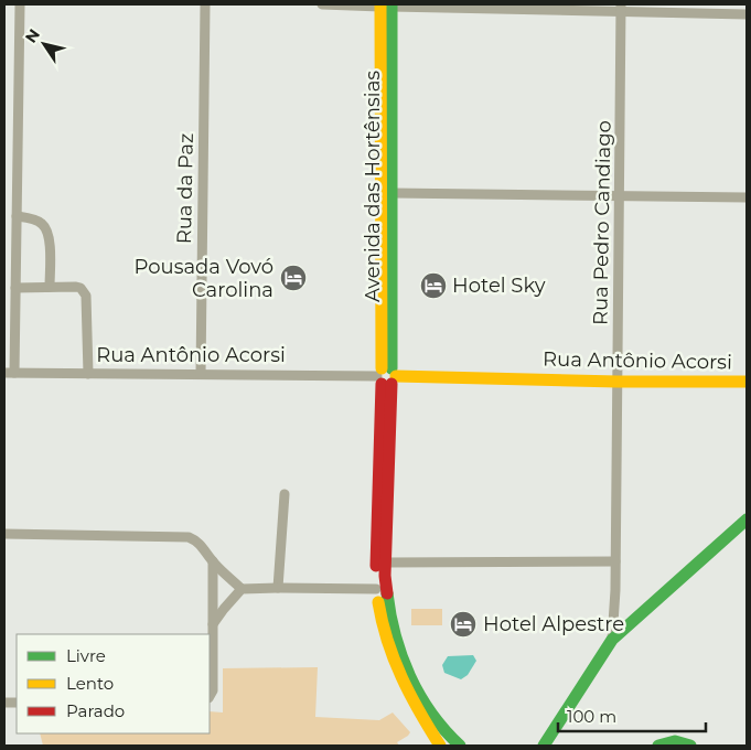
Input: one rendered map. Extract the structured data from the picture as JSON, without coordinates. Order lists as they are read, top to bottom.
{
  "streets": {
    "main road": ["Avenida das Hortênsias", "Rua Antônio Acorsi"],
    "street": ["Rua da Paz", "Rua Pedro Candiago"]
  },
  "crossings": [
    ["Avenida das Hortênsias", "Rua Antônio Acorsi"],
    ["Rua da Paz", "Rua Antônio Acorsi"],
    ["Rua Pedro Candiago", "Rua Antônio Acorsi"]
  ],
  "places": {
    "hotel": ["Pousada Vovó Carolina", "Hotel Sky", "Hotel Alpestre"]
  },
  "legend": ["Livre", "Lento", "Parado"],
  "scale_bar": "100 m",
  "north": "top left"
}
